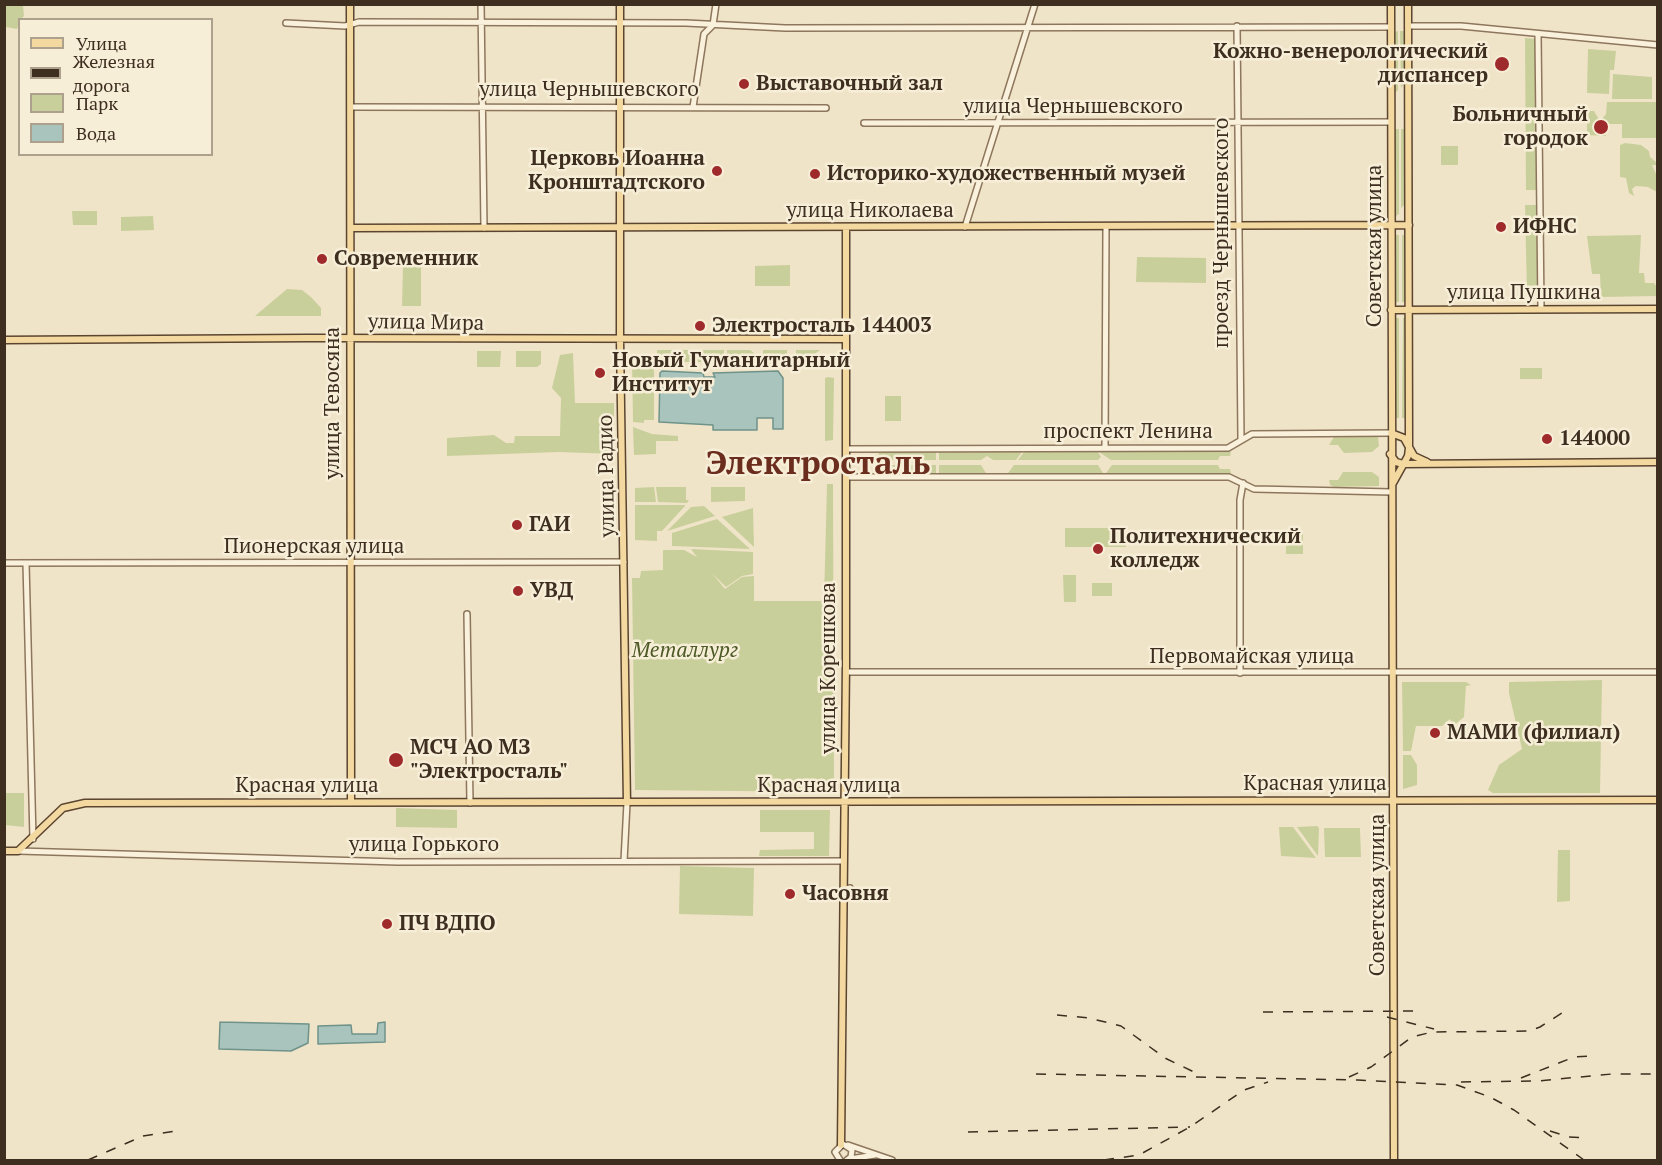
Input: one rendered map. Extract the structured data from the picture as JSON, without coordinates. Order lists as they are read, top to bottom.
{
  "streets": {
    "main road": [
      "улица Николаева",
      "Советская улица",
      "улица Пушкина",
      "улица Мира",
      "улица Тевосяна",
      "проспект Ленина",
      "улица Радио",
      "улица Корешкова",
      "Красная улица",
      "улица Горького"
    ],
    "street": [
      "улица Чернышевского",
      "проезд Чернышевского",
      "Пионерская улица",
      "Первомайская улица"
    ]
  },
  "crossings": [
    ["улица Чернышевского", "проезд Чернышевского"],
    ["улица Чернышевского", "Советская улица"],
    ["улица Чернышевского", "улица Тевосяна"],
    ["улица Чернышевского", "улица Радио"],
    ["улица Николаева", "проезд Чернышевского"],
    ["улица Николаева", "Советская улица"],
    ["улица Николаева", "улица Тевосяна"],
    ["улица Николаева", "улица Радио"],
    ["улица Николаева", "улица Корешкова"],
    ["проезд Чернышевского", "проспект Ленина"],
    ["Советская улица", "улица Пушкина"],
    ["Советская улица", "проспект Ленина"],
    ["Советская улица", "Первомайская улица"],
    ["Советская улица", "Красная улица"],
    ["улица Мира", "улица Тевосяна"],
    ["улица Мира", "улица Радио"],
    ["улица Мира", "улица Корешкова"],
    ["улица Тевосяна", "Пионерская улица"],
    ["улица Тевосяна", "Красная улица"],
    ["проспект Ленина", "улица Корешкова"],
    ["улица Радио", "Пионерская улица"],
    ["улица Радио", "Красная улица"],
    ["Первомайская улица", "улица Корешкова"],
    ["улица Корешкова", "Красная улица"],
    ["улица Корешкова", "улица Горького"],
    ["Красная улица", "улица Горького"]
  ],
  "districts": ["Электросталь"],
  "parks": ["Металлург"],
  "places": [
    "Кожно-венерологический диспансер",
    "Выставочный зал",
    "Больничный городок",
    "Церковь Иоанна Кронштадтского",
    "Историко-художественный музей",
    "ИФНС",
    "Современник",
    "Электросталь 144003",
    "Новый Гуманитарный Институт",
    "144000",
    "ГАИ",
    "Политехнический колледж",
    "УВД",
    "МАМИ (филиал)",
    "МСЧ АО МЗ \"Электросталь\"",
    "Часовня",
    "ПЧ ВДПО"
  ],
  "legend": [
    "Улица",
    "Железная дорога",
    "Парк",
    "Вода"
  ]
}
